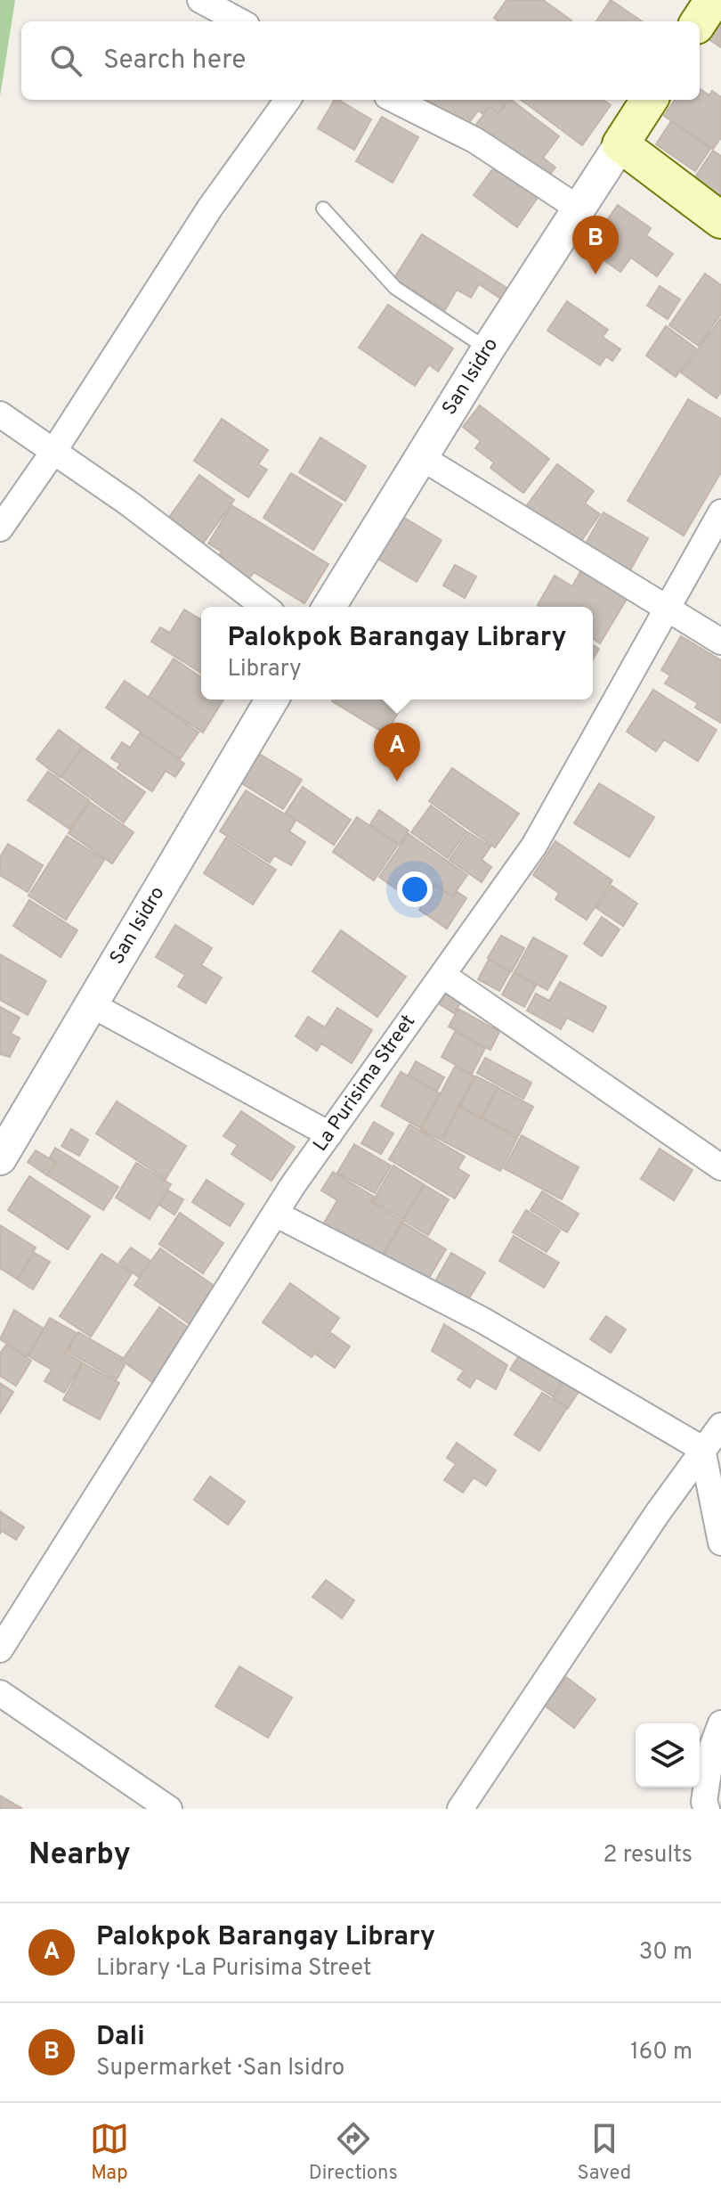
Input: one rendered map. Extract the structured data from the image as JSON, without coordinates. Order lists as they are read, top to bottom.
{
  "streets": {
    "street": ["San Isidro", "La Purisima Street"]
  },
  "page": {
    "search": "Search here",
    "pins": ["B", "A"],
    "popup": ["Palokpok Barangay Library", "Library"],
    "heading": ["Nearby", "2 results"],
    "list": [
      {
        "mark": "A",
        "name": "Palokpok Barangay Library",
        "note": "Library · La Purisima Street",
        "value": "30 m"
      },
      {
        "mark": "B",
        "name": "Dali",
        "note": "Supermarket · San Isidro",
        "value": "160 m"
      }
    ],
    "nav": ["Map", "Directions", "Saved"]
  }
}
